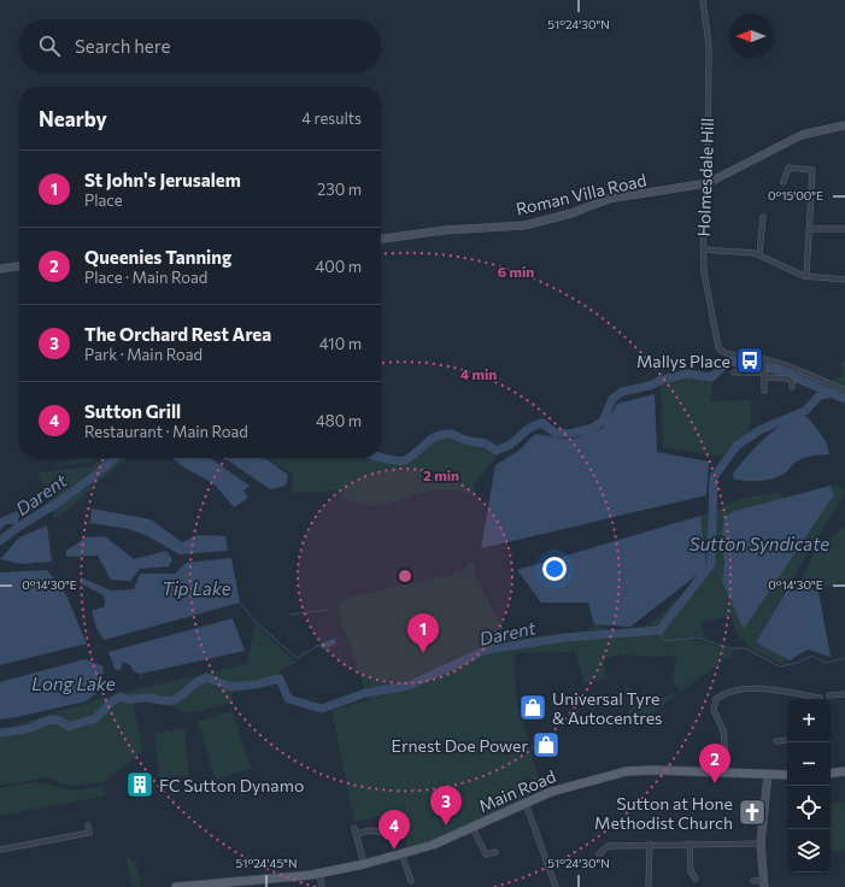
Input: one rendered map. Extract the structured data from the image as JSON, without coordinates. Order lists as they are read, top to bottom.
{
  "streets": {
    "main road": ["Main Road"],
    "street": ["Holmesdale Hill", "Roman Villa Road"]
  },
  "crossings": [
    ["Holmesdale Hill", "Roman Villa Road"]
  ],
  "water": [
    "Darent",
    "Sutton Syndicate",
    "Tip Lake",
    "Long Lake"
  ],
  "places": {
    "bus stop": ["Mallys Place"],
    "shop": ["Universal Tyre & Autocentres", "Ernest Doe Power"],
    "building": ["FC Sutton Dynamo"],
    "church": ["Sutton at Hone Methodist Church"]
  },
  "north": "left",
  "page": {
    "search": "Search here",
    "heading": ["Nearby", "4 results"],
    "list": [
      {
        "mark": "1",
        "name": "St John's Jerusalem",
        "note": "Place",
        "value": "230 m"
      },
      {
        "mark": "2",
        "name": "Queenies Tanning",
        "note": "Place · Main Road",
        "value": "400 m"
      },
      {
        "mark": "3",
        "name": "The Orchard Rest Area",
        "note": "Park · Main Road",
        "value": "410 m"
      },
      {
        "mark": "4",
        "name": "Sutton Grill",
        "note": "Restaurant · Main Road",
        "value": "480 m"
      }
    ],
    "pins": [
      "1",
      "2",
      "3",
      "4"
    ],
    "map_buttons": ["+", "−"]
  },
  "coordinates": [
    "51°24'30\"N",
    "0°15'00\"E",
    "0°14'30\"E",
    "51°24'45\"N"
  ],
  "rings": ["6 min", "4 min", "2 min"]
}
